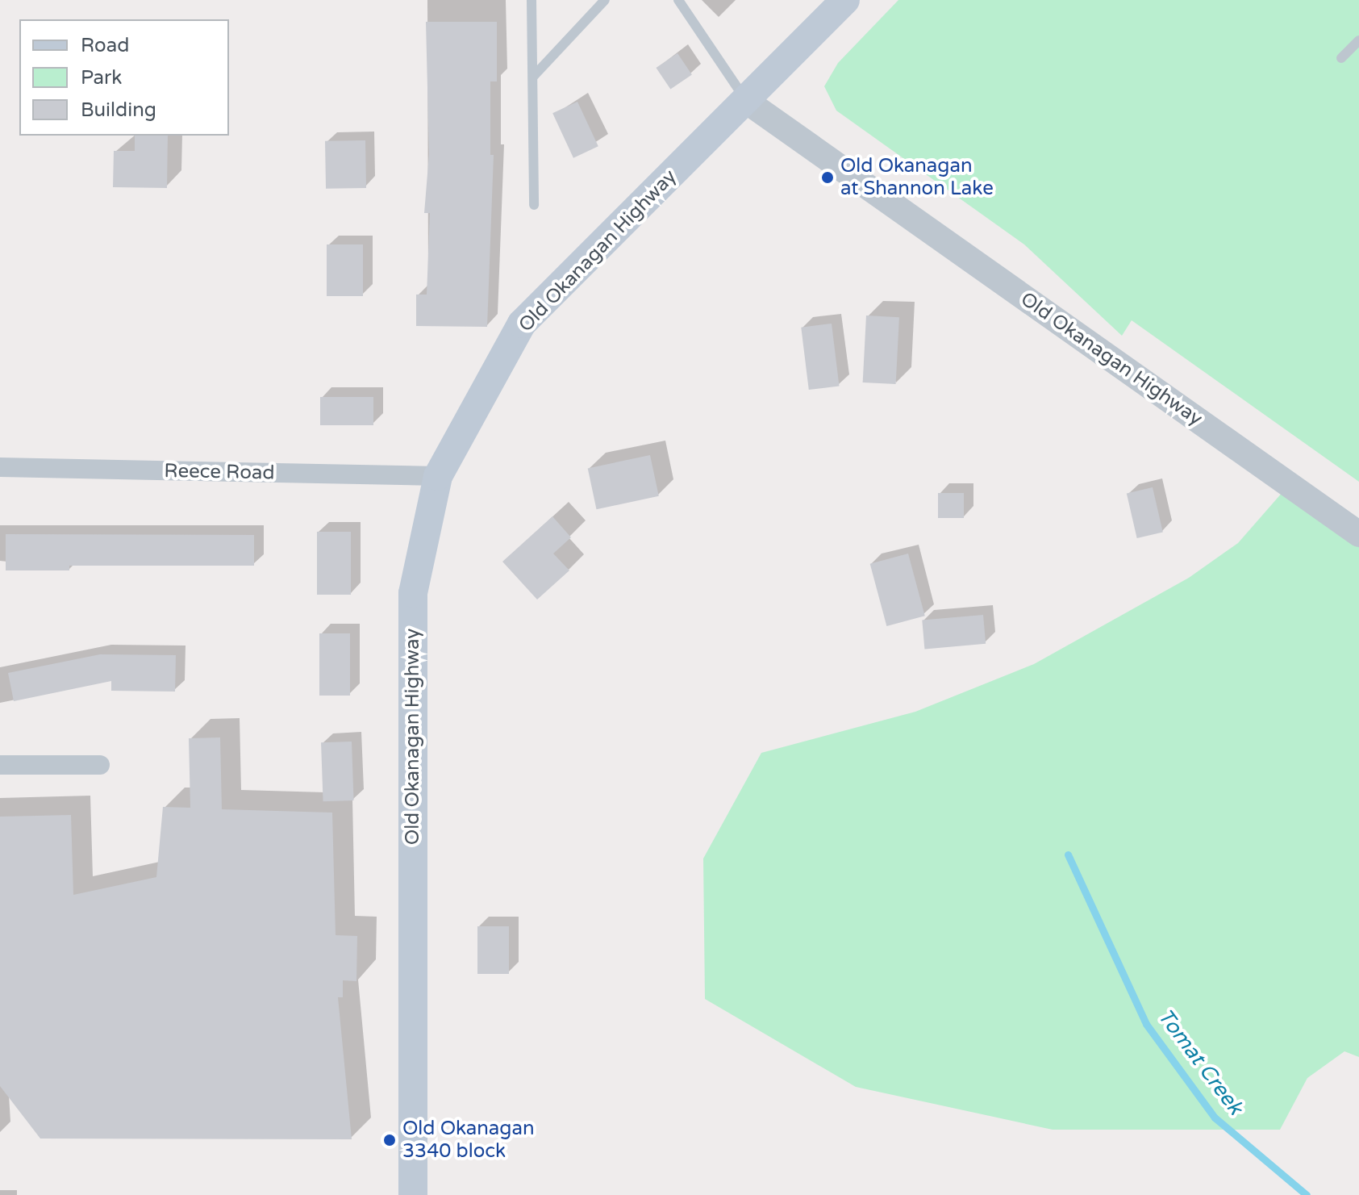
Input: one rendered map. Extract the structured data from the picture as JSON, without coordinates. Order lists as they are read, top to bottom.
{
  "streets": {
    "main road": ["Old Okanagan Highway"],
    "street": ["Reece Road"]
  },
  "crossings": [
    ["Old Okanagan Highway", "Reece Road"]
  ],
  "water": ["Tomat Creek"],
  "places": ["Old Okanagan at Shannon Lake", "Old Okanagan 3340 block"],
  "legend": ["Road", "Park", "Building"]
}
